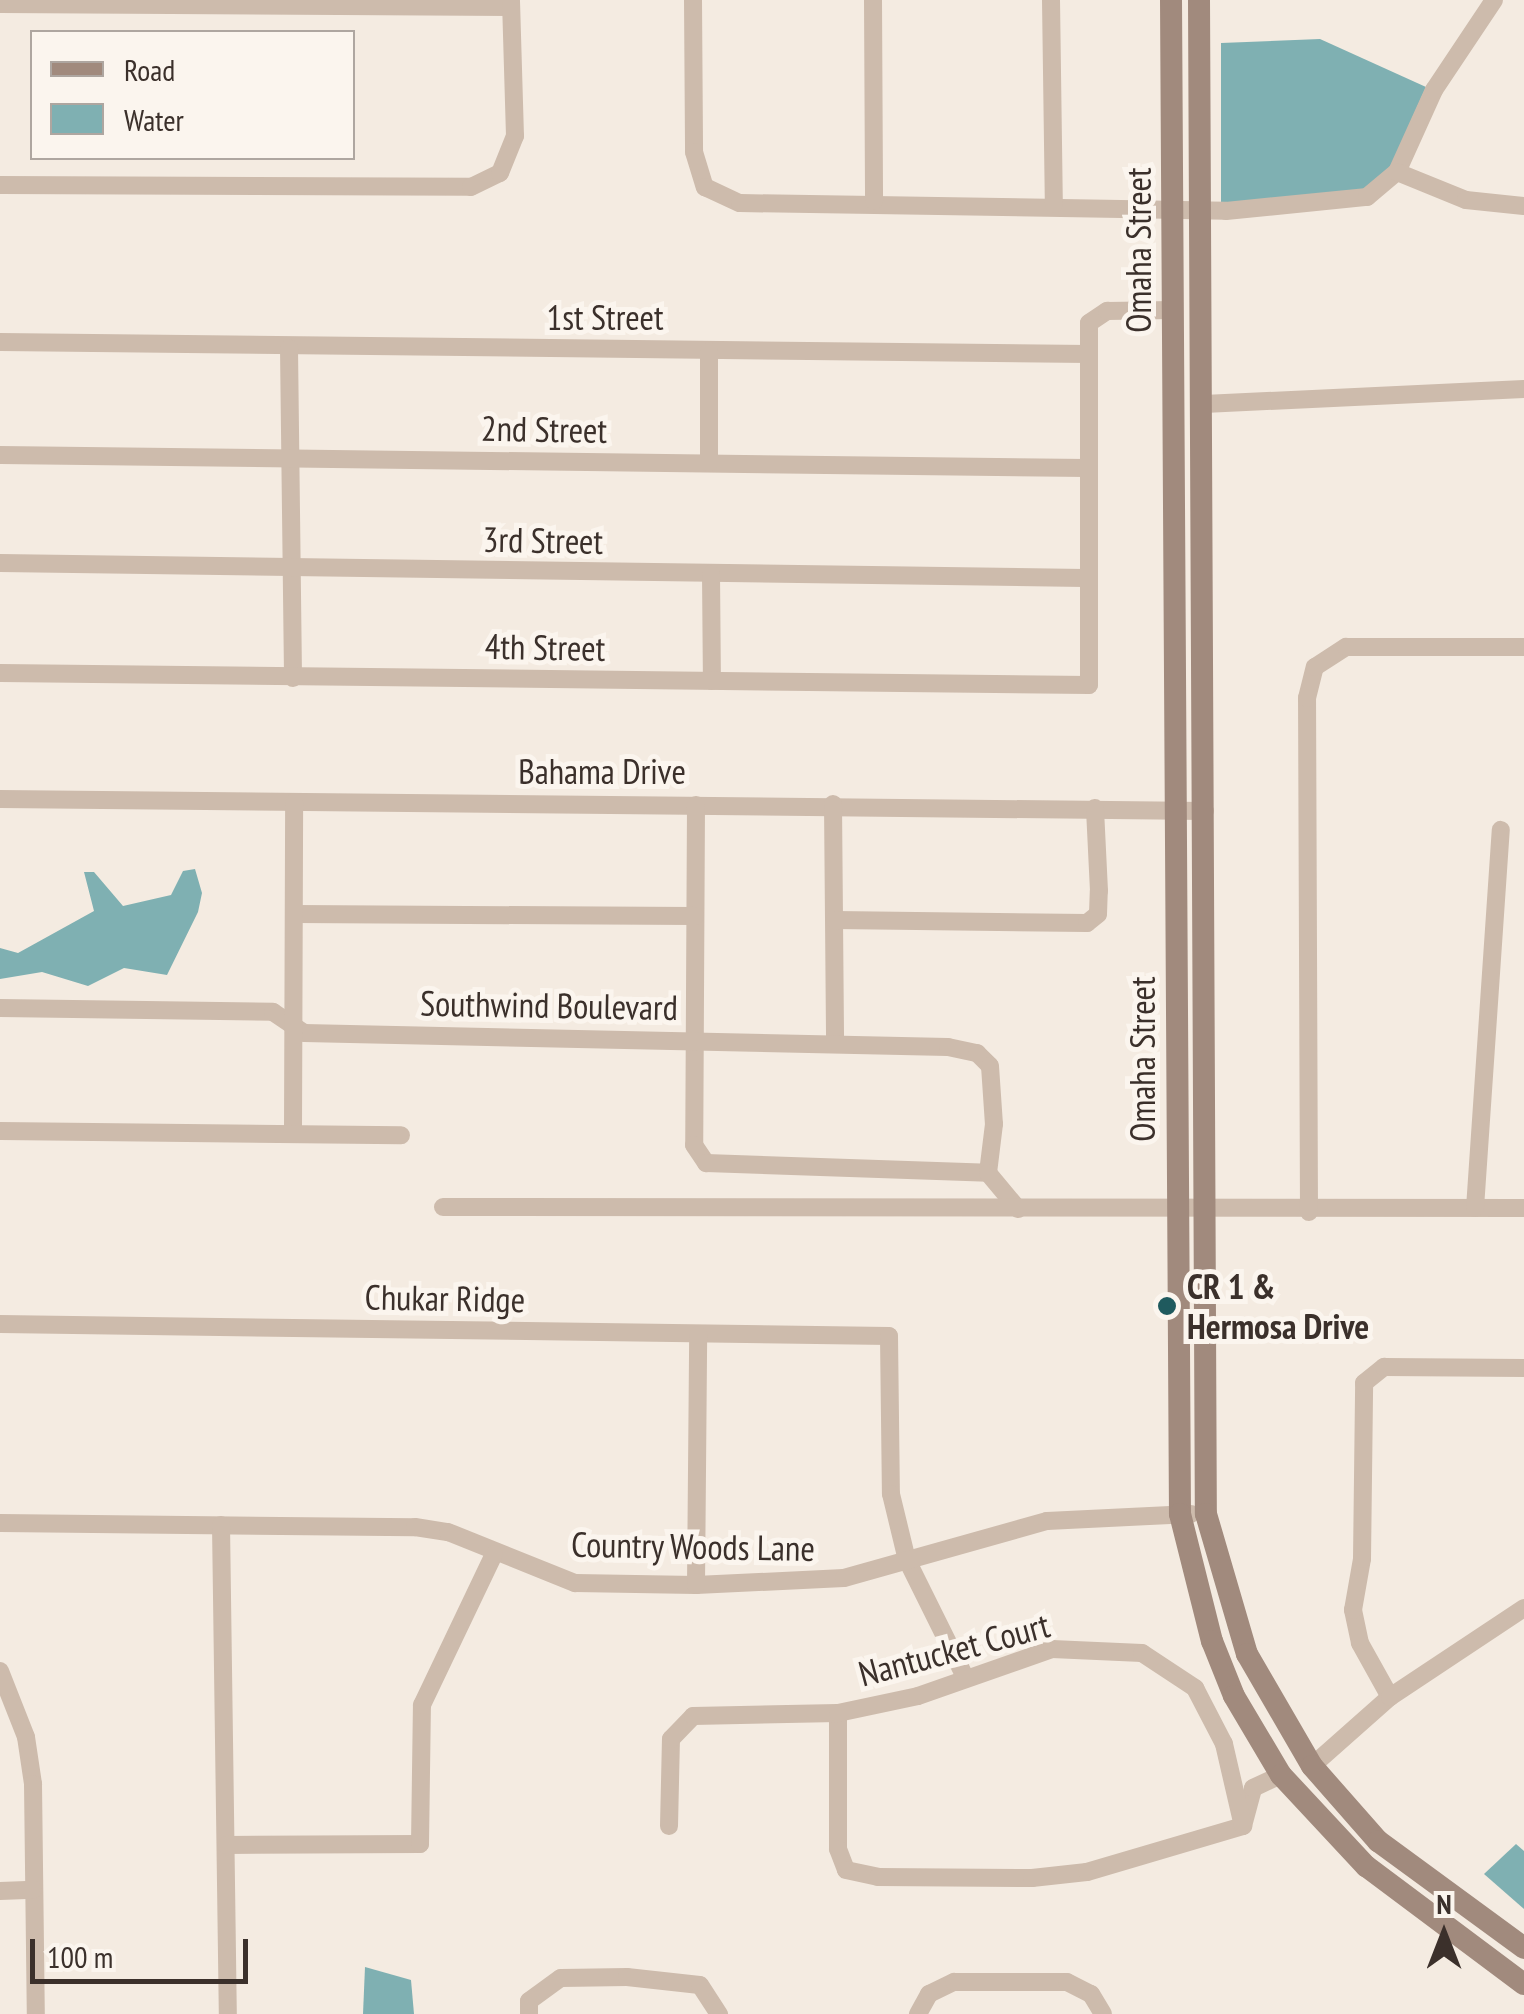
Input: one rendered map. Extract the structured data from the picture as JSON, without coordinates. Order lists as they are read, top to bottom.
{
  "streets": {
    "main road": ["Omaha Street"],
    "street": [
      "1st Street",
      "2nd Street",
      "3rd Street",
      "4th Street",
      "Bahama Drive",
      "Southwind Boulevard",
      "Chukar Ridge",
      "Country Woods Lane",
      "Nantucket Court"
    ]
  },
  "crossings": [
    ["Omaha Street", "Bahama Drive"],
    ["Omaha Street", "Country Woods Lane"],
    ["3rd Street", "4th Street"],
    ["Chukar Ridge", "Country Woods Lane"]
  ],
  "places": ["CR 1 & Hermosa Drive"],
  "legend": ["Road", "Water"],
  "scale_bar": "100 m",
  "north": "top"
}
